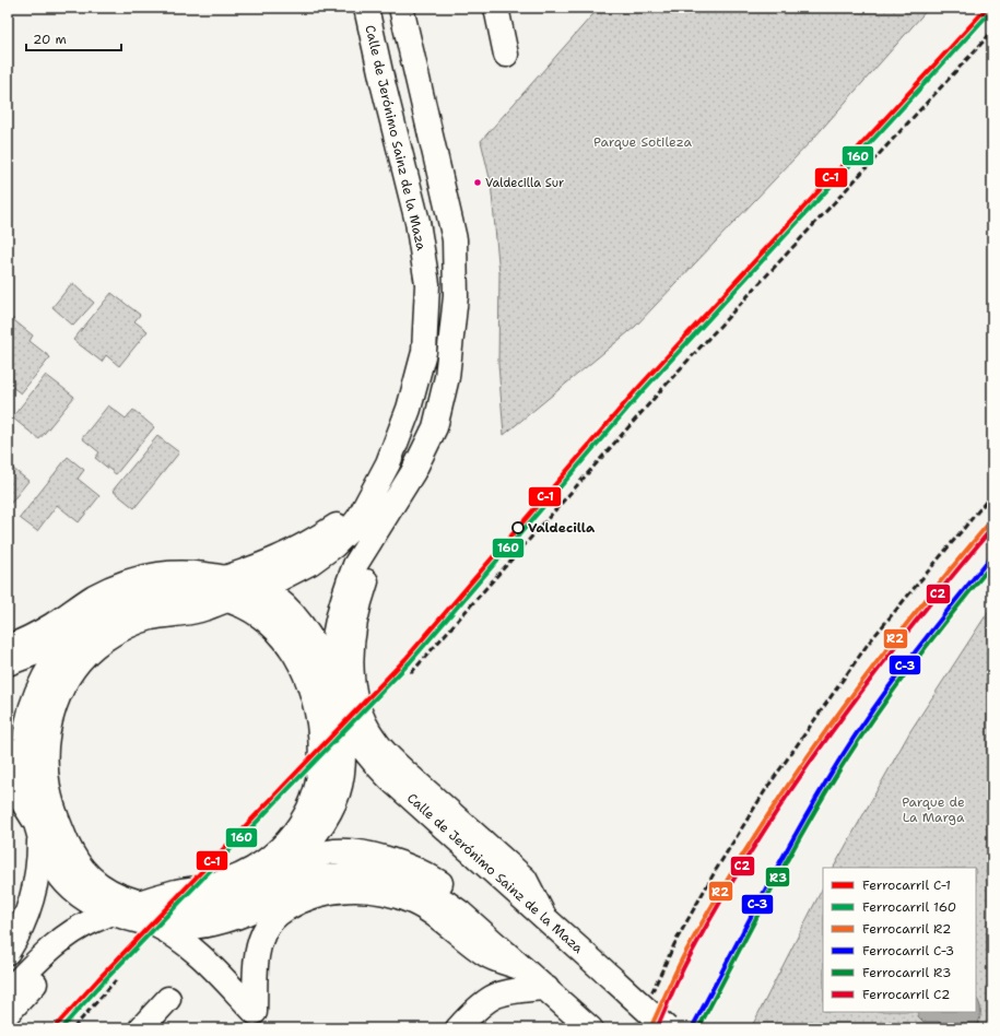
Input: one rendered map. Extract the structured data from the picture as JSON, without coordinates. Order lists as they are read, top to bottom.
{
  "streets": {
    "main road": ["Calle de Jerónimo Sainz de la Maza"]
  },
  "parks": ["Parque Sotileza", "Parque de La Marga"],
  "places": ["Valdecilla Sur", "Valdecilla"],
  "lines": [
    "rail line C-1",
    "rail line 160",
    "rail line R2",
    "rail line C2",
    "rail line C-3",
    "rail line R3"
  ],
  "legend": [
    "Ferrocarril C-1",
    "Ferrocarril 160",
    "Ferrocarril R2",
    "Ferrocarril C-3",
    "Ferrocarril R3",
    "Ferrocarril C2"
  ],
  "scale_bar": "20 m"
}
